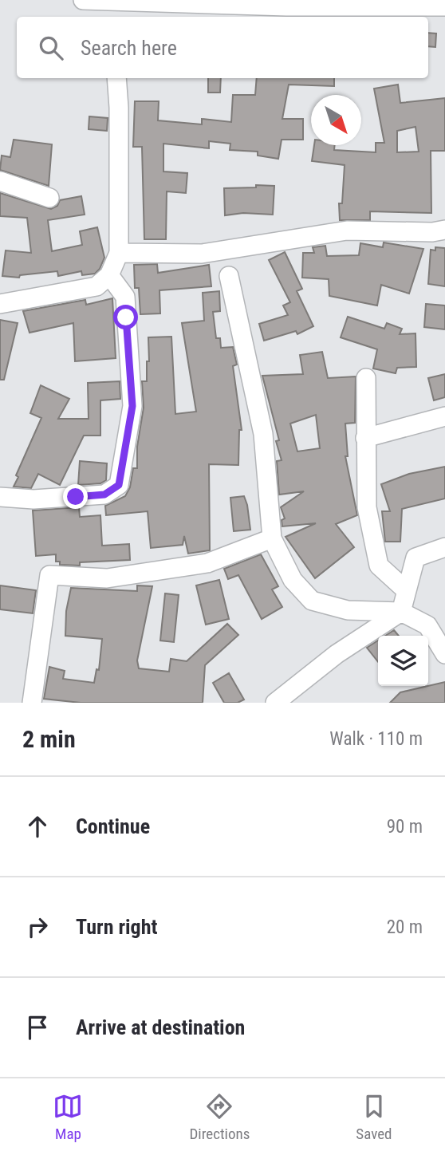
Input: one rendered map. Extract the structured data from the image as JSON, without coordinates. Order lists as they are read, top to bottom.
{
  "north": "bottom right",
  "page": {
    "search": "Search here",
    "heading": ["2 min", "Walk · 110 m"],
    "list": [
      ["Continue", "90 m"],
      ["Turn right", "20 m"],
      "Arrive at destination"
    ],
    "nav": ["Map", "Directions", "Saved"]
  }
}
